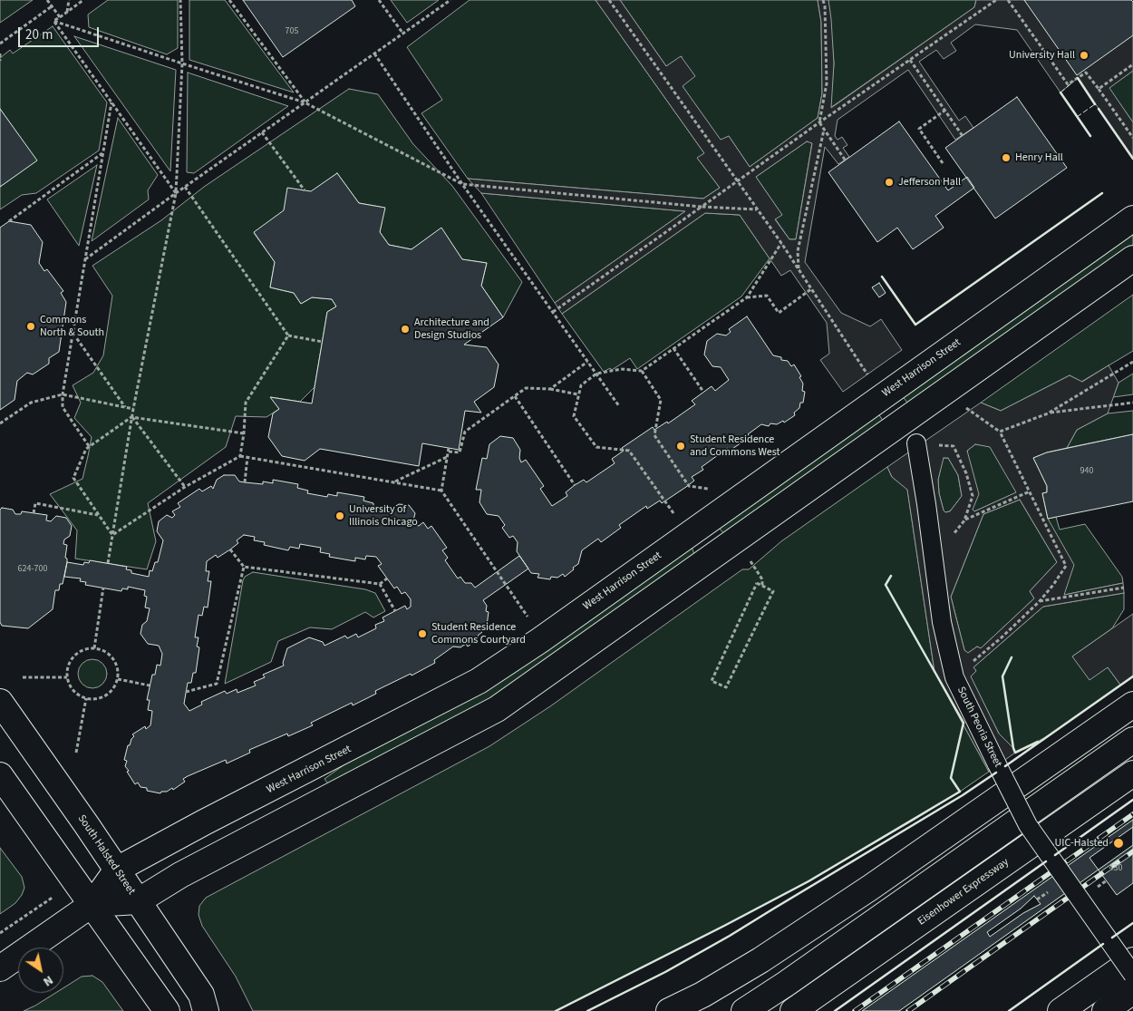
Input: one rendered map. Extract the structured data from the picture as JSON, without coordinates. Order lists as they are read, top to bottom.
{
  "streets": {
    "main road": ["West Harrison Street", "South Halsted Street", "Eisenhower Expressway"],
    "street": ["South Peoria Street"]
  },
  "crossings": [
    ["West Harrison Street", "South Halsted Street"]
  ],
  "places": [
    "University Hall",
    "Henry Hall",
    "Jefferson Hall",
    "Commons North & South",
    "Architecture and Design Studios",
    "Student Residence and Commons West",
    "University of Illinois Chicago",
    "Student Residence Commons Courtyard",
    "UIC-Halsted"
  ],
  "house_numbers": [
    "705",
    "940",
    "624-700",
    "430"
  ],
  "scale_bar": "20 m",
  "north": "bottom right"
}
